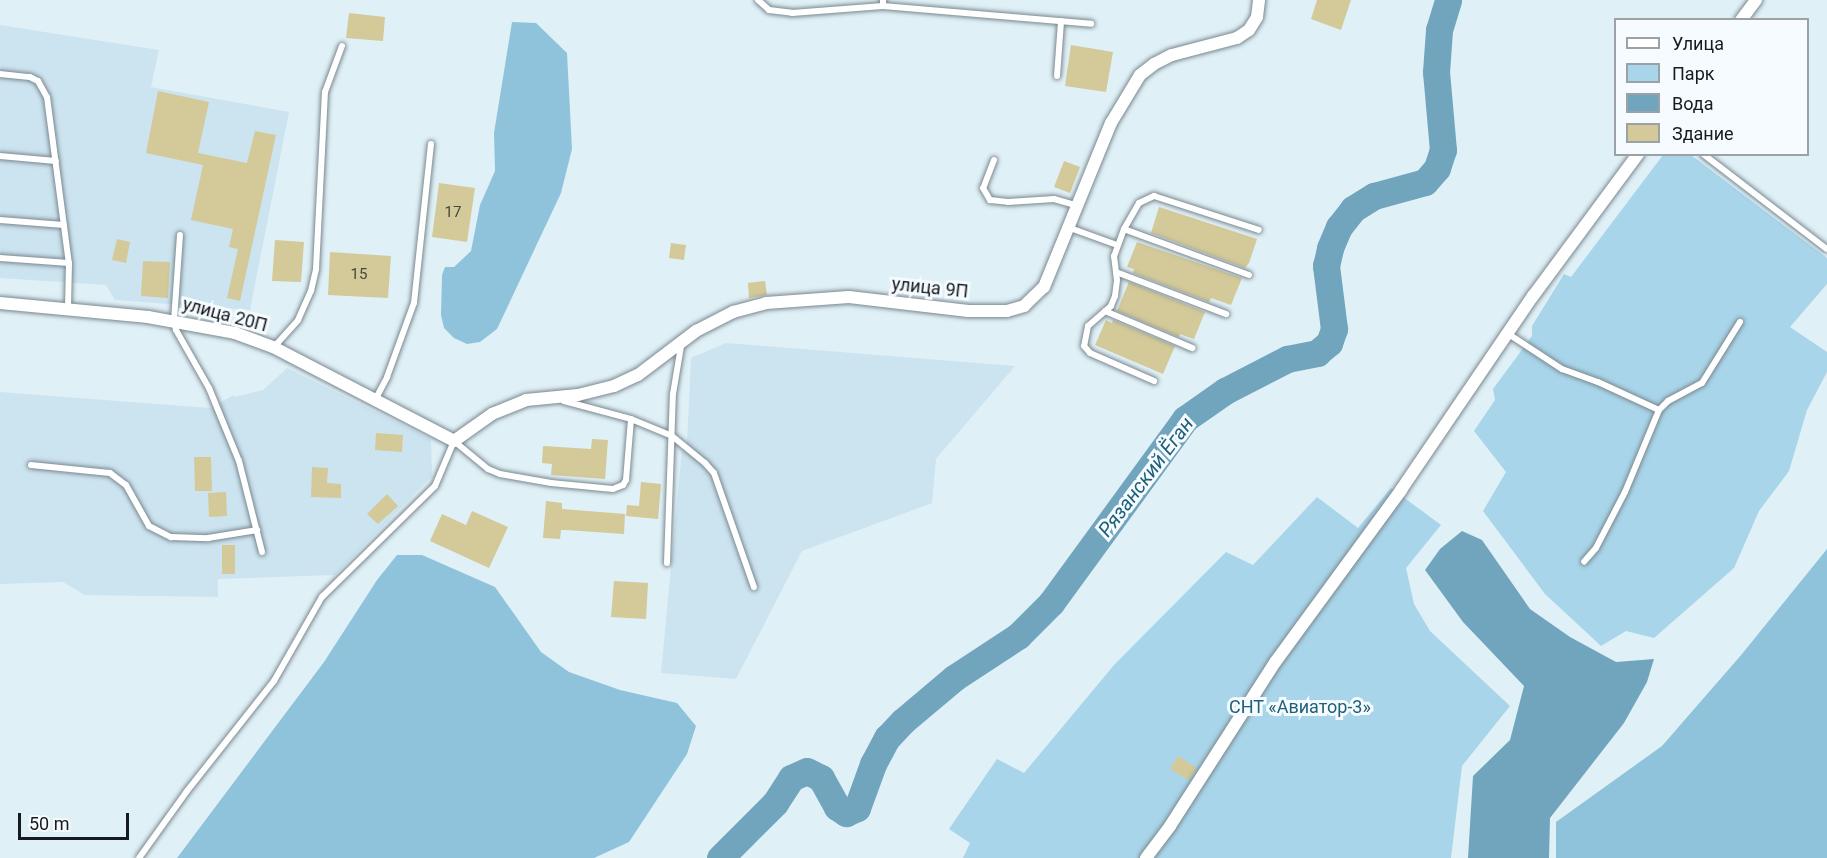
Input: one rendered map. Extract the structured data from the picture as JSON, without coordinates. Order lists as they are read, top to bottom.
{
  "streets": {
    "street": ["улица 9П", "улица 20П"]
  },
  "crossings": [
    ["улица 9П", "улица 20П"]
  ],
  "water": ["Рязанский Ёган"],
  "parks": ["СНТ «Авиатор-3»"],
  "house_numbers": ["17", "15"],
  "legend": [
    "Улица",
    "Парк",
    "Вода",
    "Здание"
  ],
  "scale_bar": "50 m"
}
